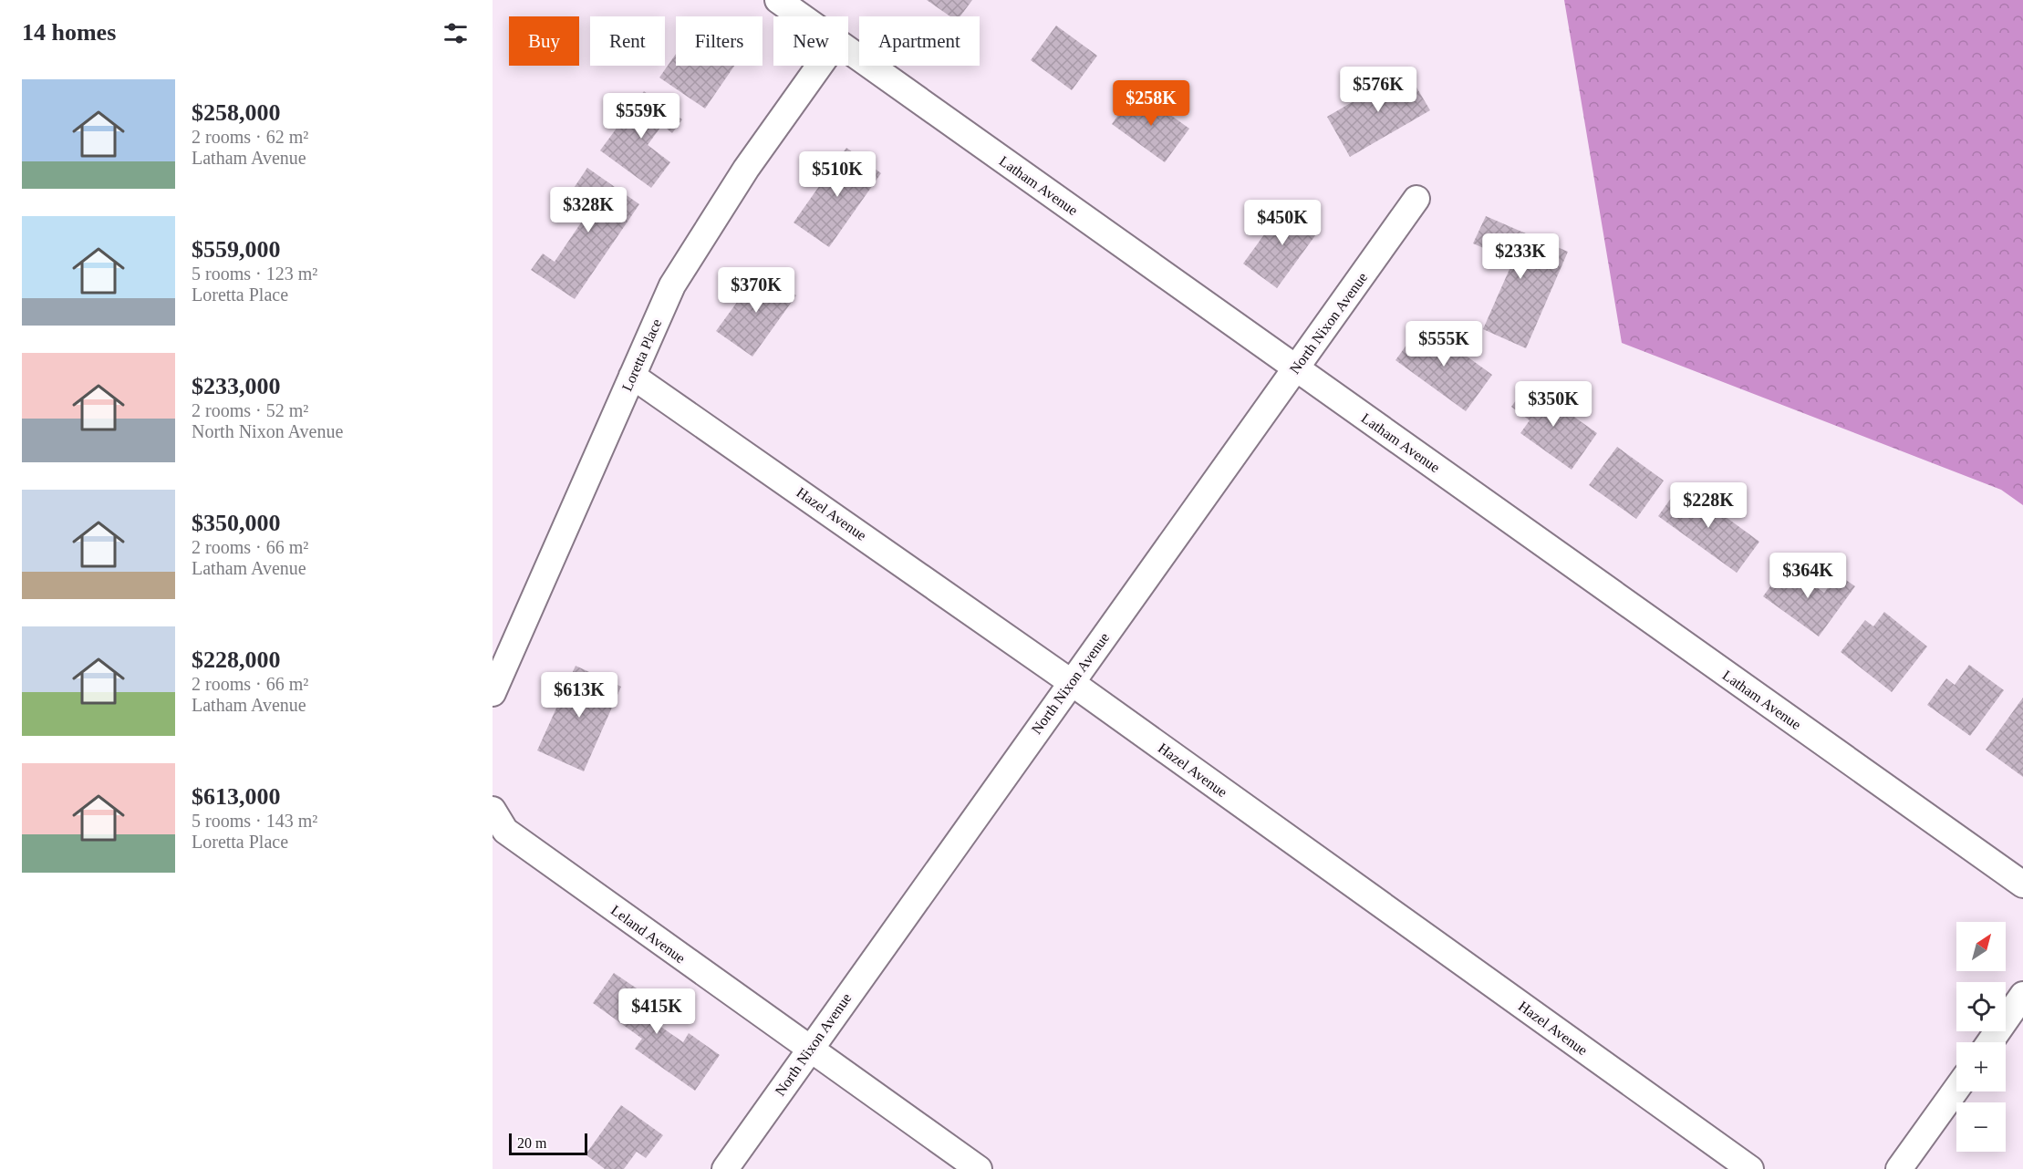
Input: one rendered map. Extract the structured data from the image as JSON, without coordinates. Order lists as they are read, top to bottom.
{
  "streets": {
    "street": [
      "Latham Avenue",
      "North Nixon Avenue",
      "Loretta Place",
      "Hazel Avenue",
      "Leland Avenue"
    ]
  },
  "crossings": [
    ["Latham Avenue", "North Nixon Avenue"],
    ["North Nixon Avenue", "Hazel Avenue"],
    ["North Nixon Avenue", "Leland Avenue"],
    ["Loretta Place", "Hazel Avenue"]
  ],
  "scale_bar": "20 m",
  "north": "top right",
  "page": {
    "heading": "14 homes",
    "chip": [
      "Buy",
      "Rent",
      "Filters",
      "New",
      "Apartment"
    ],
    "list": [
      {
        "name": "$258,000",
        "note": "2 rooms · 62 m² · Latham Avenue"
      },
      {
        "name": "$559,000",
        "note": "5 rooms · 123 m² · Loretta Place"
      },
      {
        "name": "$233,000",
        "note": "2 rooms · 52 m² · North Nixon Avenue"
      },
      {
        "name": "$350,000",
        "note": "2 rooms · 66 m² · Latham Avenue"
      },
      {
        "name": "$228,000",
        "note": "2 rooms · 66 m² · Latham Avenue"
      },
      {
        "name": "$613,000",
        "note": "5 rooms · 143 m² · Loretta Place"
      }
    ],
    "price": [
      "$576K",
      "$258K",
      "$559K",
      "$510K",
      "$328K",
      "$450K",
      "$233K",
      "$370K",
      "$555K",
      "$350K",
      "$228K",
      "$364K",
      "$613K",
      "$415K"
    ],
    "map_buttons": ["+", "−"],
    "scale": "20 m"
  }
}
